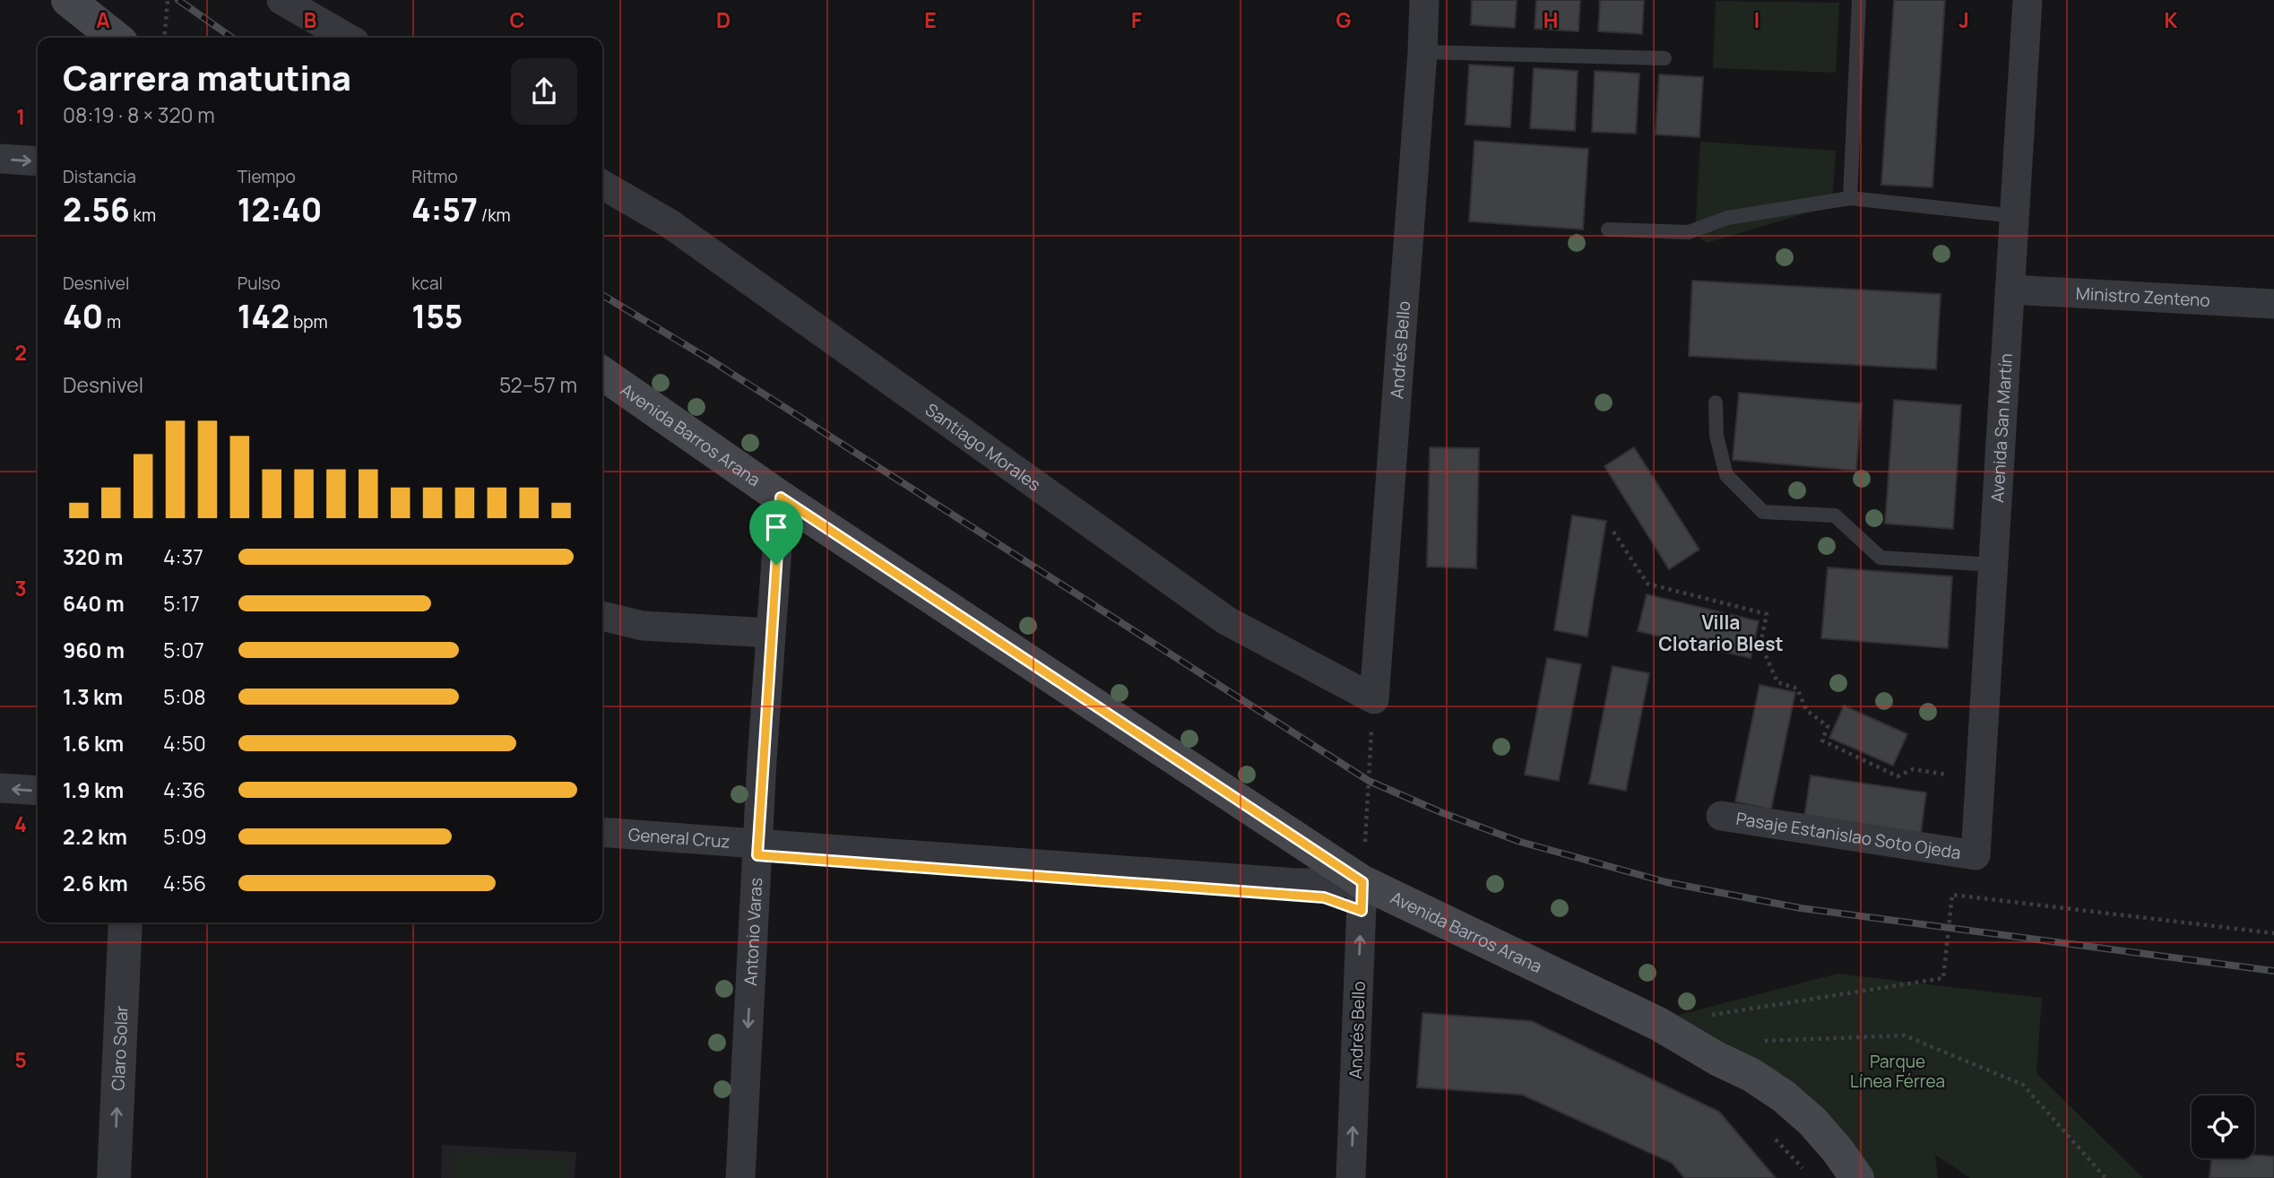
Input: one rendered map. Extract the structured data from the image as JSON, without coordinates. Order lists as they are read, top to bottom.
{
  "streets": {
    "main road": ["Avenida Barros Arana"],
    "street": [
      "Ministro Zenteno",
      "Andrés Bello",
      "Avenida San Martín",
      "Santiago Morales",
      "Pasaje Estanislao Soto Ojeda",
      "General Cruz",
      "Antonio Varas",
      "Claro Solar"
    ]
  },
  "crossings": [
    ["Ministro Zenteno", "Avenida San Martín"],
    ["Andrés Bello", "Avenida Barros Arana"],
    ["Andrés Bello", "Santiago Morales"],
    ["Andrés Bello", "General Cruz"],
    ["Avenida San Martín", "Pasaje Estanislao Soto Ojeda"],
    ["Avenida Barros Arana", "General Cruz"],
    ["Avenida Barros Arana", "Antonio Varas"],
    ["General Cruz", "Antonio Varas"]
  ],
  "one_way": ["Antonio Varas", "Claro Solar"],
  "districts": ["Villa Clotario Blest"],
  "parks": ["Parque Línea Férrea"],
  "page": {
    "heading": ["Carrera matutina", "08:19 · 8 × 320 m"],
    "stats": [
      ["Distancia", "2.56 km"],
      ["Tiempo", "12:40"],
      ["Ritmo", "4:57 /km"],
      ["Desnivel", "40 m"],
      ["Pulso", "142 bpm"],
      ["kcal", "155"]
    ],
    "chart": ["Desnivel", "52–57 m"],
    "list": [
      {
        "name": "320 m",
        "note": "4:37"
      },
      {
        "name": "640 m",
        "note": "5:17"
      },
      {
        "name": "960 m",
        "note": "5:07"
      },
      {
        "name": "1.3 km",
        "note": "5:08"
      },
      {
        "name": "1.6 km",
        "note": "4:50"
      },
      {
        "name": "1.9 km",
        "note": "4:36"
      },
      {
        "name": "2.2 km",
        "note": "5:09"
      },
      {
        "name": "2.6 km",
        "note": "4:56"
      }
    ]
  },
  "grid": {
    "columns": [
      "A",
      "B",
      "C",
      "D",
      "E",
      "F",
      "G",
      "H",
      "I",
      "J",
      "K"
    ],
    "rows": [
      "1",
      "2",
      "3",
      "4",
      "5"
    ]
  }
}
